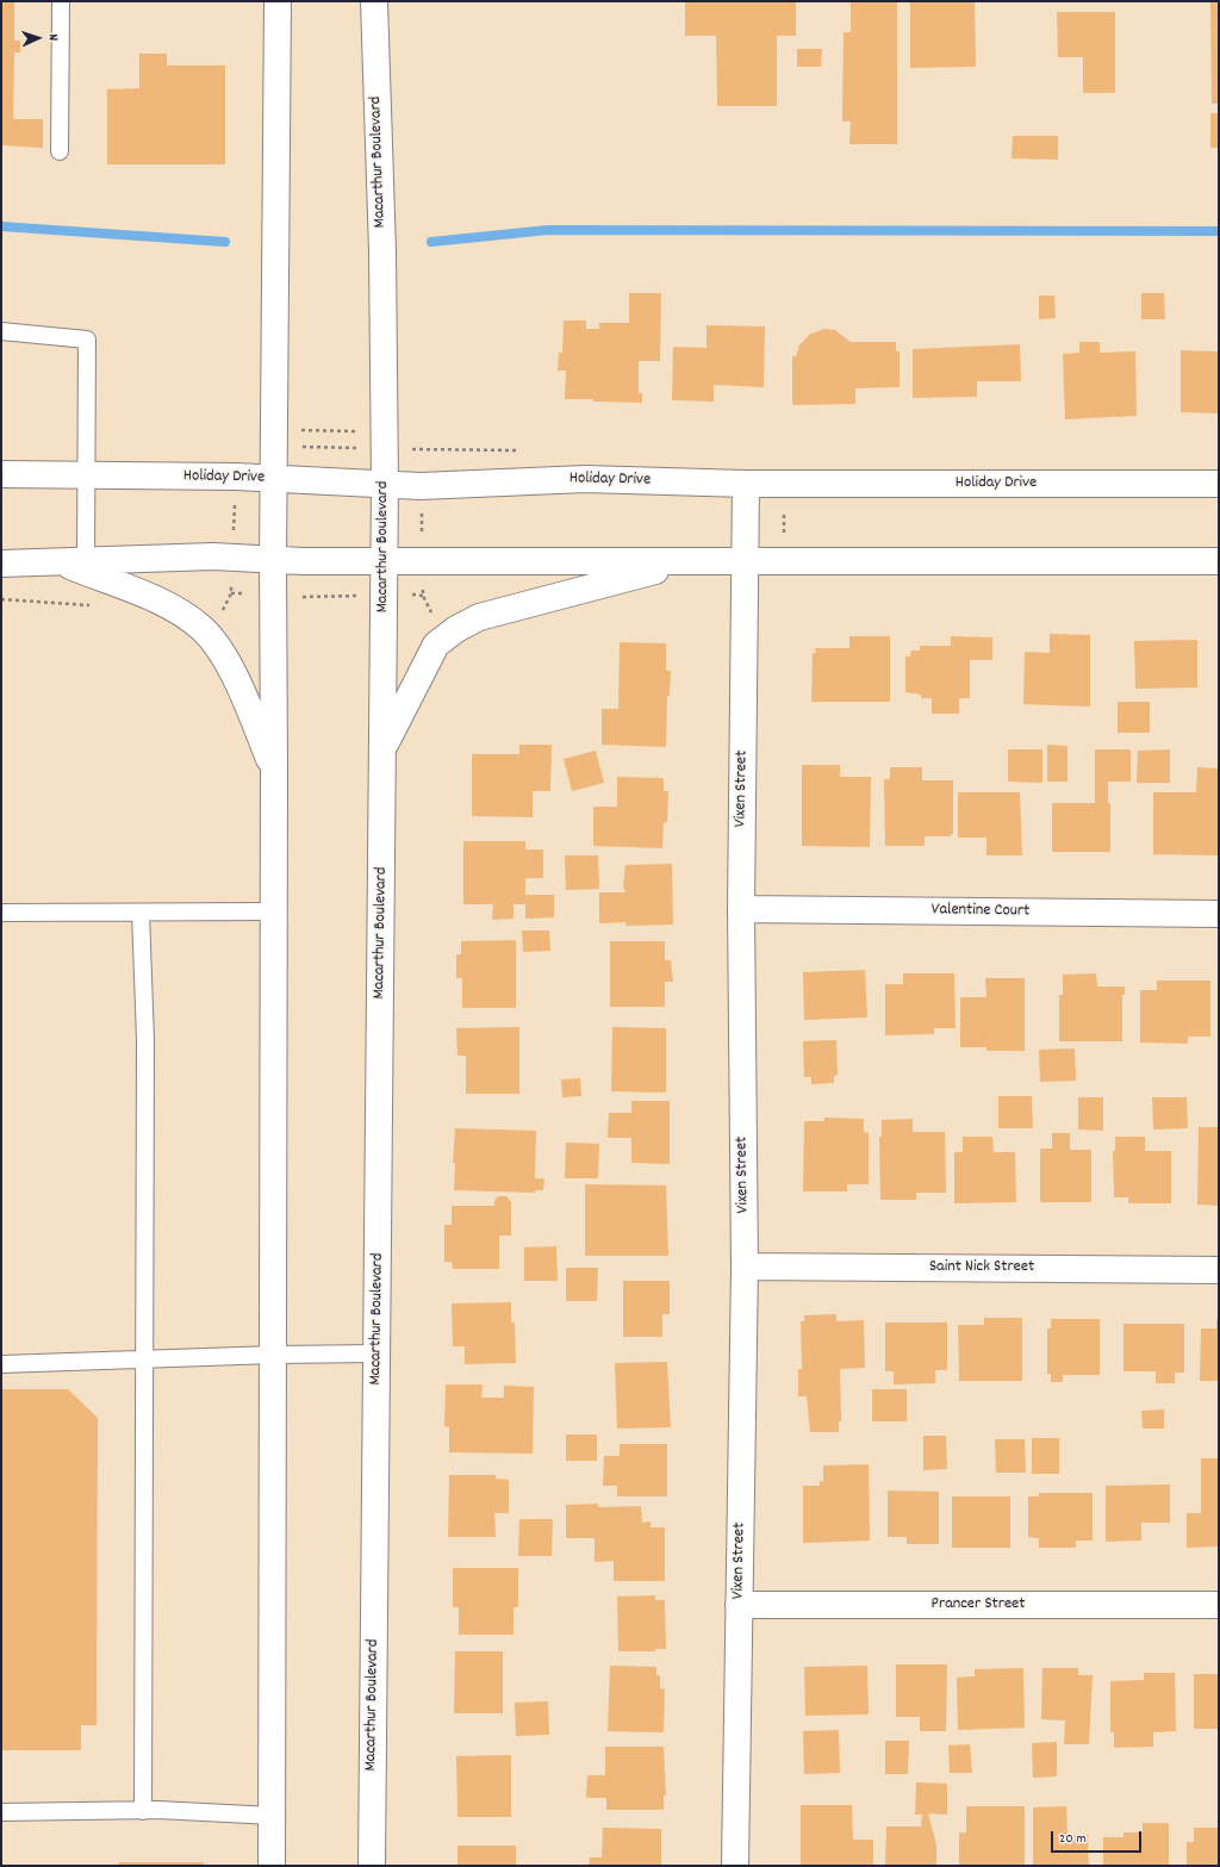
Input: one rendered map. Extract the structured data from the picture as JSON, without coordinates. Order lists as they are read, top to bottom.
{
  "streets": {
    "street": [
      "Macarthur Boulevard",
      "Holiday Drive",
      "Vixen Street",
      "Valentine Court",
      "Saint Nick Street",
      "Prancer Street"
    ]
  },
  "crossings": [
    ["Macarthur Boulevard", "Holiday Drive"],
    ["Holiday Drive", "Vixen Street"],
    ["Vixen Street", "Valentine Court"],
    ["Vixen Street", "Saint Nick Street"],
    ["Vixen Street", "Prancer Street"]
  ],
  "scale_bar": "20 m",
  "north": "right"
}
